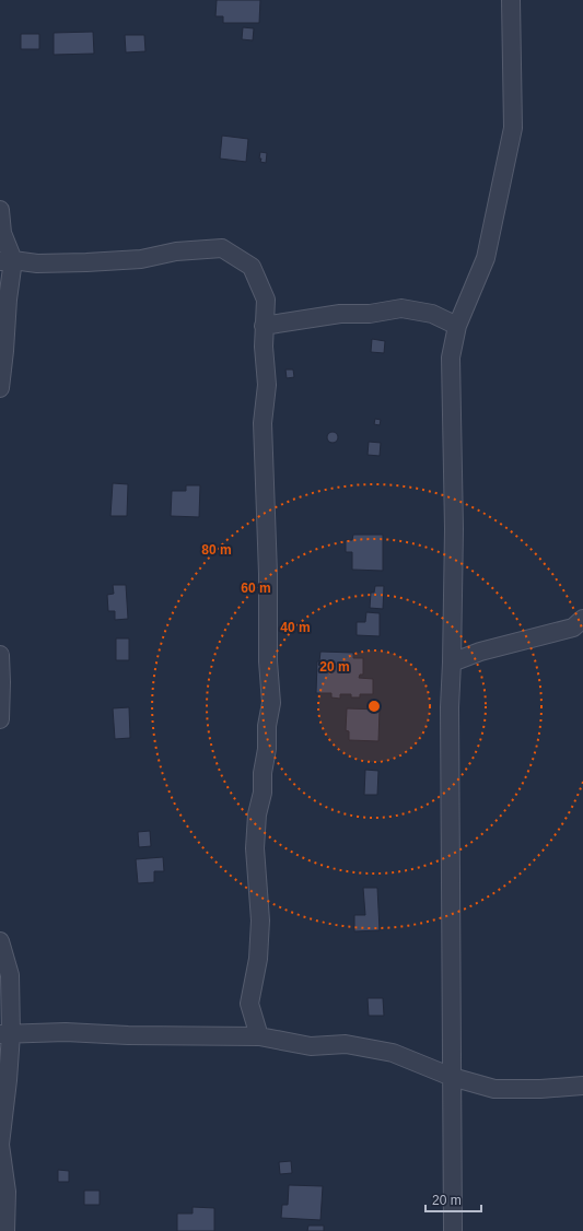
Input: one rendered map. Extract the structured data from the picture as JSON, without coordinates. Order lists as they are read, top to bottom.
{
  "scale_bar": "20 m",
  "rings": [
    "80 m",
    "60 m",
    "40 m",
    "20 m"
  ]
}
